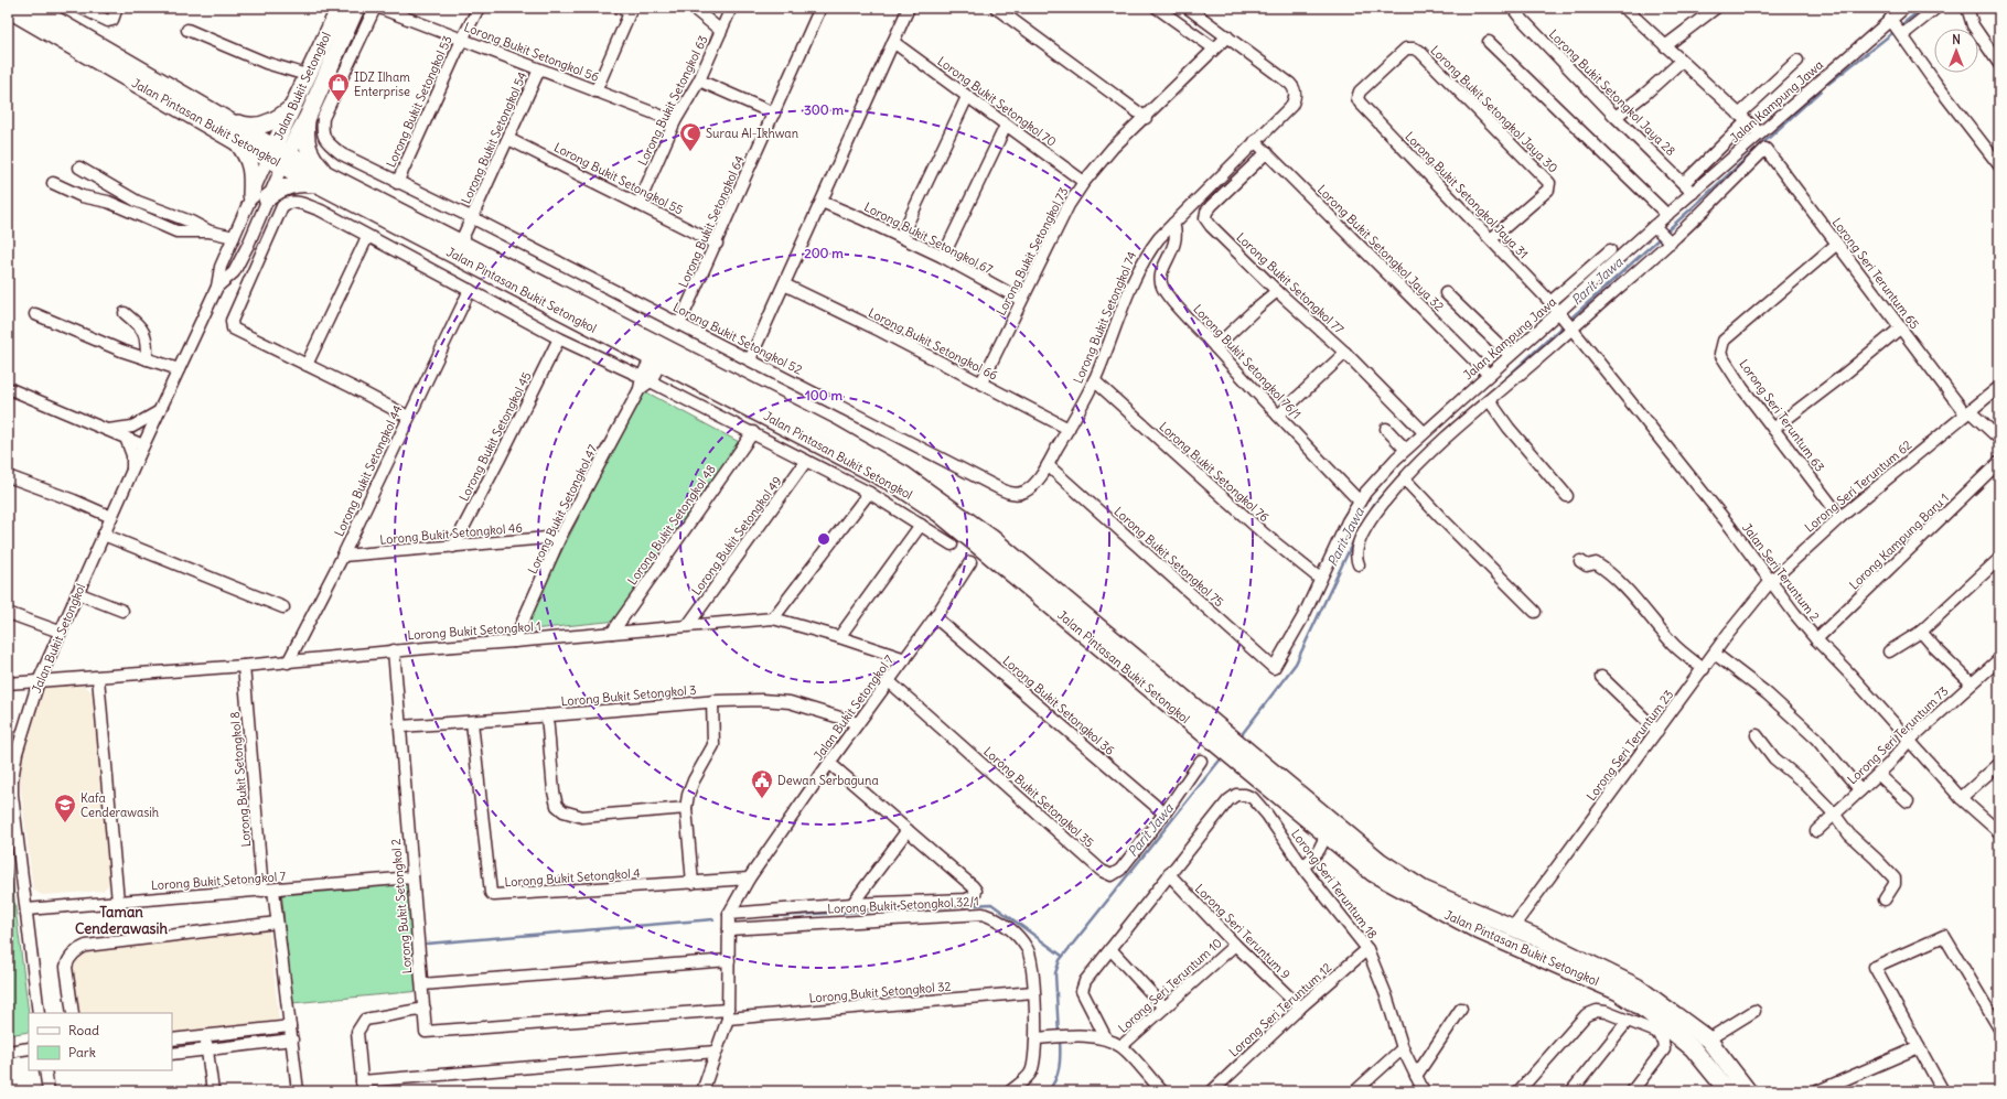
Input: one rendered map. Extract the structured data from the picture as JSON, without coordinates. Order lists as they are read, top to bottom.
{
  "streets": {
    "main road": ["Jalan Bukit Setongkol", "Jalan Pintasan Bukit Setongkol"],
    "street": [
      "Lorong Bukit Setongkol 56",
      "Lorong Bukit Setongkol Jaya 28",
      "Lorong Bukit Setongkol 63",
      "Lorong Bukit Setongkol 53",
      "Lorong Bukit Setongkol 70",
      "Jalan Kampung Jawa",
      "Lorong Bukit Setongkol Jaya 30",
      "Lorong Bukit Setongkol 54",
      "Lorong Bukit Setongkol 55",
      "Lorong Bukit Setongkol Jaya 31",
      "Lorong Bukit Setongkol 64",
      "Lorong Bukit Setongkol 67",
      "Lorong Bukit Setongkol Jaya 32",
      "Lorong Bukit Setongkol 73",
      "Lorong Seri Teruntum 65",
      "Lorong Bukit Setongkol 77",
      "Lorong Bukit Setongkol 74",
      "Lorong Bukit Setongkol 52",
      "Lorong Bukit Setongkol 66",
      "Lorong Bukit Setongkol 76/1",
      "Lorong Seri Teruntum 63",
      "Lorong Bukit Setongkol 45",
      "Lorong Bukit Setongkol 44",
      "Lorong Bukit Setongkol 76",
      "Lorong Seri Teruntum 62",
      "Lorong Bukit Setongkol 47",
      "Lorong Bukit Setongkol 48",
      "Lorong Bukit Setongkol 46",
      "Lorong Bukit Setongkol 49",
      "Lorong Kampung Baru 1",
      "Lorong Bukit Setongkol 75",
      "Jalan Seri Teruntum 2",
      "Lorong Bukit Setongkol 1",
      "Lorong Bukit Setongkol 3",
      "Lorong Bukit Setongkol 36",
      "Jalan Bukit Setongkol 7",
      "Lorong Seri Teruntum 73",
      "Lorong Seri Teruntum 23",
      "Lorong Bukit Setongkol 8",
      "Lorong Bukit Setongkol 35",
      "Lorong Bukit Setongkol 4",
      "Lorong Bukit Setongkol 7",
      "Lorong Seri Teruntum 18",
      "Lorong Bukit Setongkol 32/1",
      "Lorong Bukit Setongkol 2",
      "Lorong Seri Teruntum 9",
      "Lorong Seri Teruntum 10",
      "Lorong Bukit Setongkol 32",
      "Lorong Seri Teruntum 12"
    ]
  },
  "crossings": [
    ["Lorong Bukit Setongkol 56", "Lorong Bukit Setongkol 63"],
    ["Lorong Bukit Setongkol 56", "Lorong Bukit Setongkol 53"],
    ["Lorong Bukit Setongkol 56", "Lorong Bukit Setongkol 54"],
    ["Jalan Bukit Setongkol", "Jalan Pintasan Bukit Setongkol"],
    ["Jalan Bukit Setongkol", "Lorong Bukit Setongkol 1"],
    ["Jalan Bukit Setongkol", "Lorong Bukit Setongkol 7"],
    ["Lorong Bukit Setongkol Jaya 28", "Jalan Kampung Jawa"],
    ["Lorong Bukit Setongkol 63", "Lorong Bukit Setongkol 55"],
    ["Lorong Bukit Setongkol 53", "Lorong Bukit Setongkol 52"],
    ["Lorong Bukit Setongkol 70", "Lorong Bukit Setongkol 73"],
    ["Jalan Kampung Jawa", "Lorong Bukit Setongkol Jaya 31"],
    ["Jalan Kampung Jawa", "Lorong Bukit Setongkol Jaya 32"],
    ["Jalan Kampung Jawa", "Lorong Seri Teruntum 65"],
    ["Jalan Kampung Jawa", "Lorong Bukit Setongkol 77"],
    ["Jalan Kampung Jawa", "Lorong Bukit Setongkol 76/1"],
    ["Jalan Kampung Jawa", "Lorong Bukit Setongkol 76"],
    ["Jalan Kampung Jawa", "Lorong Bukit Setongkol 75"],
    ["Jalan Kampung Jawa", "Jalan Seri Teruntum 2"],
    ["Lorong Bukit Setongkol Jaya 30", "Lorong Bukit Setongkol Jaya 31"],
    ["Jalan Pintasan Bukit Setongkol", "Lorong Bukit Setongkol 54"],
    ["Jalan Pintasan Bukit Setongkol", "Lorong Bukit Setongkol 47"],
    ["Jalan Pintasan Bukit Setongkol", "Lorong Seri Teruntum 23"],
    ["Lorong Bukit Setongkol 54", "Lorong Bukit Setongkol 55"],
    ["Lorong Bukit Setongkol 54", "Lorong Bukit Setongkol 52"],
    ["Lorong Bukit Setongkol 55", "Lorong Bukit Setongkol 64"],
    ["Lorong Bukit Setongkol Jaya 31", "Jalan Seri Teruntum 2"],
    ["Lorong Bukit Setongkol 64", "Lorong Bukit Setongkol 52"],
    ["Lorong Bukit Setongkol 67", "Lorong Bukit Setongkol 73"],
    ["Lorong Bukit Setongkol Jaya 32", "Lorong Bukit Setongkol 77"],
    ["Lorong Bukit Setongkol Jaya 32", "Lorong Bukit Setongkol 74"],
    ["Lorong Bukit Setongkol 73", "Lorong Bukit Setongkol 74"],
    ["Lorong Bukit Setongkol 73", "Lorong Bukit Setongkol 66"],
    ["Lorong Seri Teruntum 65", "Lorong Seri Teruntum 63"],
    ["Lorong Seri Teruntum 65", "Lorong Seri Teruntum 62"],
    ["Lorong Bukit Setongkol 74", "Lorong Bukit Setongkol 52"],
    ["Lorong Bukit Setongkol 74", "Lorong Bukit Setongkol 66"],
    ["Lorong Bukit Setongkol 74", "Lorong Bukit Setongkol 76/1"],
    ["Lorong Bukit Setongkol 74", "Lorong Bukit Setongkol 76"],
    ["Lorong Bukit Setongkol 74", "Lorong Bukit Setongkol 75"],
    ["Lorong Seri Teruntum 63", "Lorong Seri Teruntum 62"],
    ["Lorong Bukit Setongkol 45", "Lorong Bukit Setongkol 46"],
    ["Lorong Bukit Setongkol 44", "Lorong Bukit Setongkol 46"],
    ["Lorong Bukit Setongkol 44", "Lorong Bukit Setongkol 1"],
    ["Lorong Seri Teruntum 62", "Jalan Seri Teruntum 2"],
    ["Lorong Seri Teruntum 62", "Lorong Seri Teruntum 23"],
    ["Lorong Bukit Setongkol 47", "Lorong Bukit Setongkol 46"],
    ["Lorong Bukit Setongkol 47", "Lorong Bukit Setongkol 1"],
    ["Lorong Bukit Setongkol 48", "Lorong Bukit Setongkol 1"],
    ["Lorong Bukit Setongkol 49", "Lorong Bukit Setongkol 1"],
    ["Lorong Kampung Baru 1", "Jalan Seri Teruntum 2"],
    ["Jalan Seri Teruntum 2", "Lorong Seri Teruntum 73"],
    ["Jalan Seri Teruntum 2", "Lorong Seri Teruntum 23"],
    ["Lorong Bukit Setongkol 1", "Jalan Bukit Setongkol 7"],
    ["Lorong Bukit Setongkol 1", "Lorong Bukit Setongkol 8"],
    ["Lorong Bukit Setongkol 1", "Lorong Bukit Setongkol 2"],
    ["Lorong Bukit Setongkol 3", "Jalan Bukit Setongkol 7"],
    ["Lorong Bukit Setongkol 3", "Lorong Bukit Setongkol 4"],
    ["Lorong Bukit Setongkol 3", "Lorong Bukit Setongkol 2"],
    ["Lorong Bukit Setongkol 36", "Jalan Bukit Setongkol 7"],
    ["Lorong Bukit Setongkol 36", "Lorong Bukit Setongkol 35"],
    ["Jalan Bukit Setongkol 7", "Lorong Bukit Setongkol 35"],
    ["Jalan Bukit Setongkol 7", "Lorong Bukit Setongkol 4"],
    ["Lorong Bukit Setongkol 8", "Lorong Bukit Setongkol 7"],
    ["Lorong Bukit Setongkol 7", "Lorong Bukit Setongkol 2"],
    ["Lorong Seri Teruntum 18", "Lorong Seri Teruntum 9"],
    ["Lorong Seri Teruntum 18", "Lorong Seri Teruntum 12"],
    ["Lorong Bukit Setongkol 32/1", "Lorong Bukit Setongkol 32"],
    ["Lorong Seri Teruntum 9", "Lorong Seri Teruntum 10"],
    ["Lorong Seri Teruntum 9", "Lorong Seri Teruntum 12"]
  ],
  "districts": ["Taman Cenderawasih"],
  "water": ["Parit Jawa"],
  "places": {
    "shop": ["IDZ Ilham Enterprise"],
    "mosque": ["Surau Al-Ikhwan"],
    "public building": ["Dewan Serbaguna"],
    "school or university": ["Kafa Cenderawasih"]
  },
  "legend": ["Road", "Park"],
  "north": "top",
  "rings": ["300 m", "200 m", "100 m"]
}
